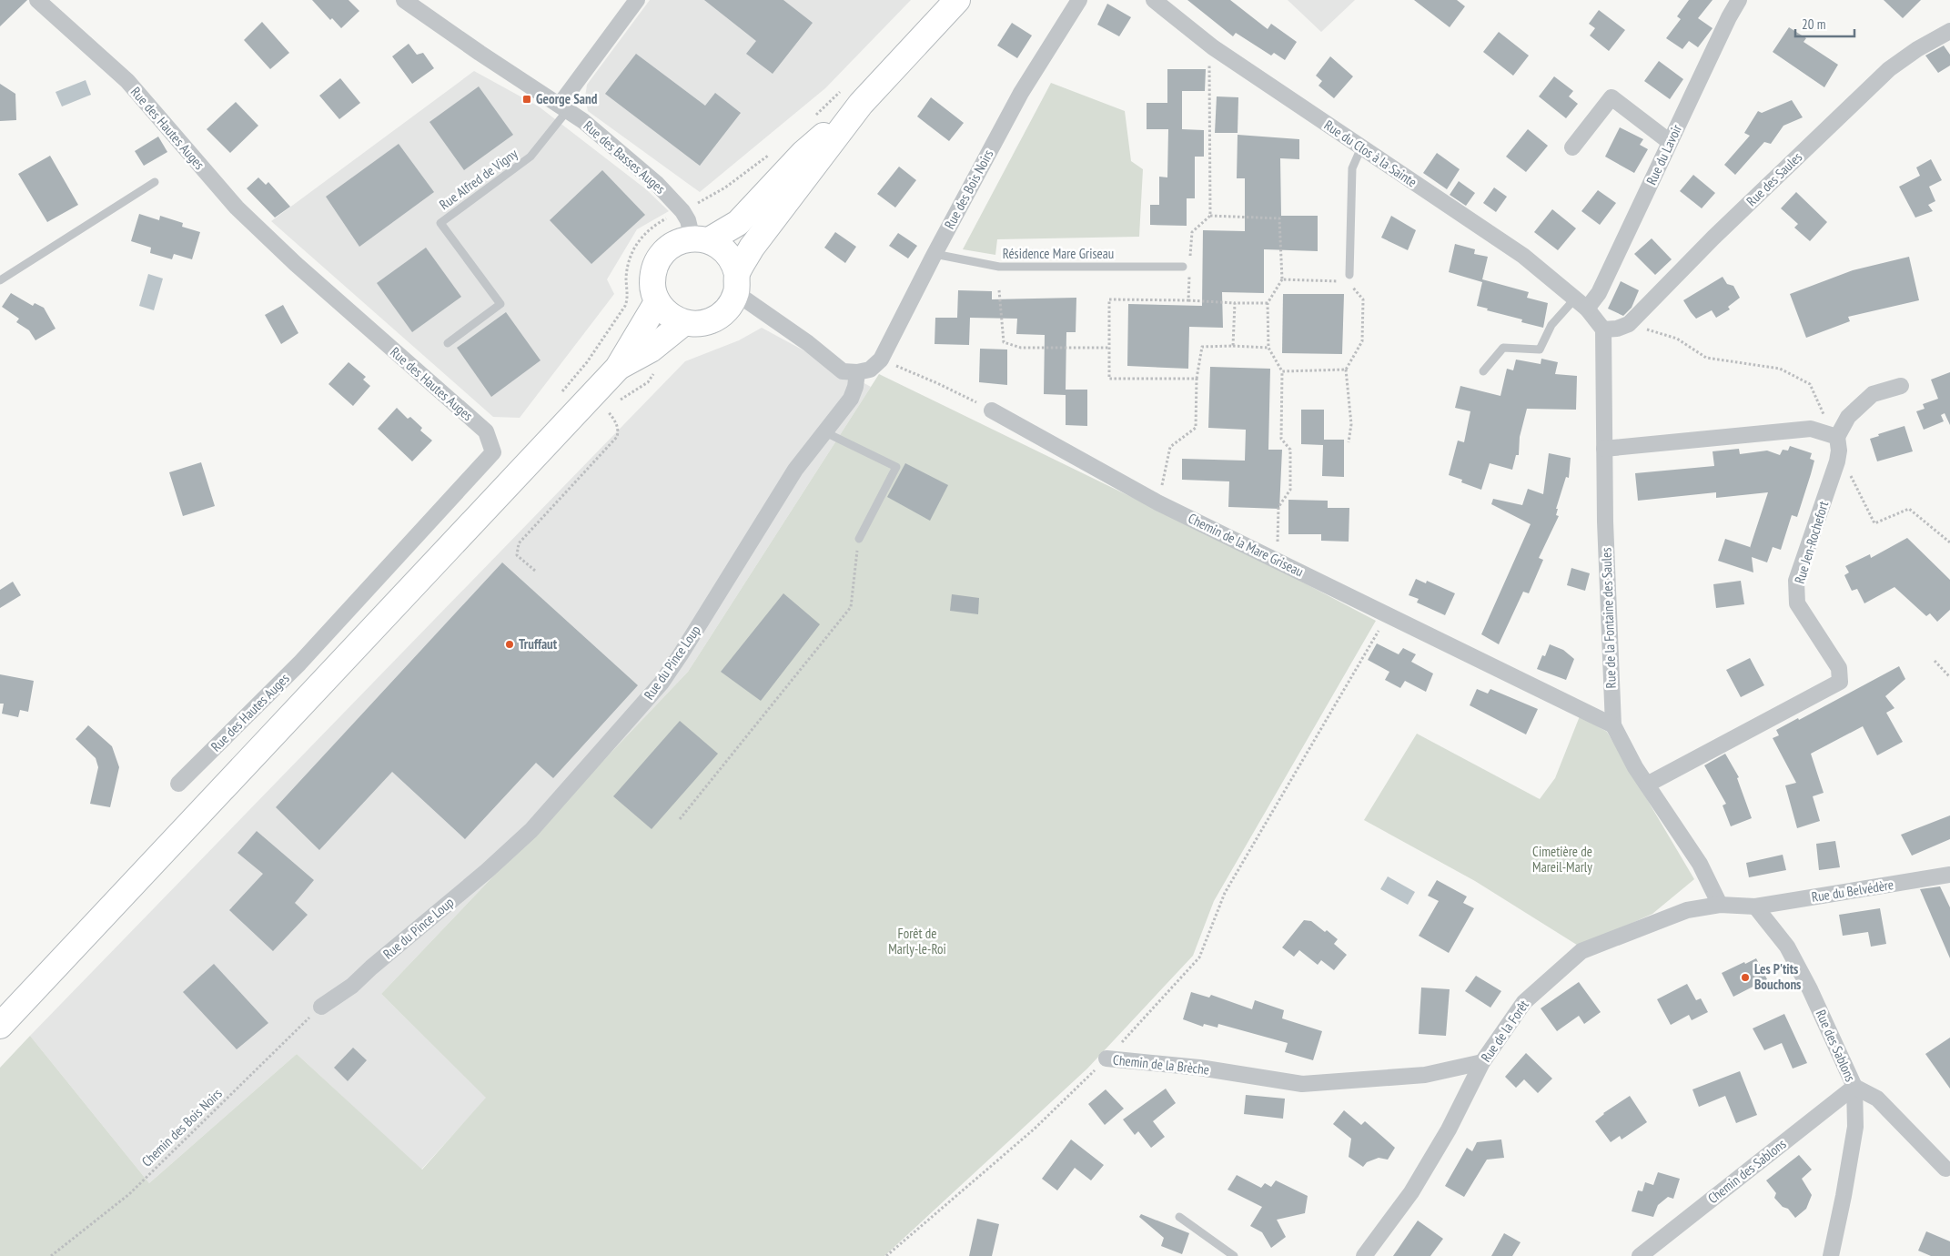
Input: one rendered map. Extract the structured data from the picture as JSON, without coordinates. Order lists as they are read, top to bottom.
{
  "streets": {
    "street": [
      "Rue des Hautes Auges",
      "Rue du Clos à la Sainte",
      "Rue du Lavoir",
      "Rue des Basses Auges",
      "Rue des Saules",
      "Rue des Bois Noirs",
      "Rue Jen-Rochefort",
      "Chemin de la Mare Griseau",
      "Rue de la Fontaine des Saules",
      "Rue du Pince Loup",
      "Rue du Belvédère",
      "Rue de la Forêt",
      "Rue des Sablons",
      "Chemin de la Brèche",
      "Chemin des Sablons"
    ],
    "lane": ["Rue Alfred de Vigny", "Résidence Mare Griseau"],
    "path": ["Chemin des Bois Noirs"]
  },
  "crossings": [
    ["Rue du Clos à la Sainte", "Rue du Lavoir"],
    ["Rue des Basses Auges", "Rue Alfred de Vigny"],
    ["Rue des Bois Noirs", "Résidence Mare Griseau"],
    ["Rue Jen-Rochefort", "Rue de la Fontaine des Saules"],
    ["Chemin de la Mare Griseau", "Rue de la Fontaine des Saules"],
    ["Rue de la Fontaine des Saules", "Rue de la Forêt"],
    ["Rue du Pince Loup", "Chemin des Bois Noirs"],
    ["Rue du Belvédère", "Rue de la Forêt"],
    ["Rue du Belvédère", "Rue des Sablons"],
    ["Rue de la Forêt", "Rue des Sablons"],
    ["Rue de la Forêt", "Chemin de la Brèche"],
    ["Rue des Sablons", "Chemin des Sablons"]
  ],
  "parks": ["Cimetière de Mareil-Marly", "Forêt de Marly-le-Roi"],
  "places": {
    "transit": ["George Sand"],
    "other": ["Truffaut", "Les P'tits Bouchons"]
  },
  "scale_bar": "20 m"
}
